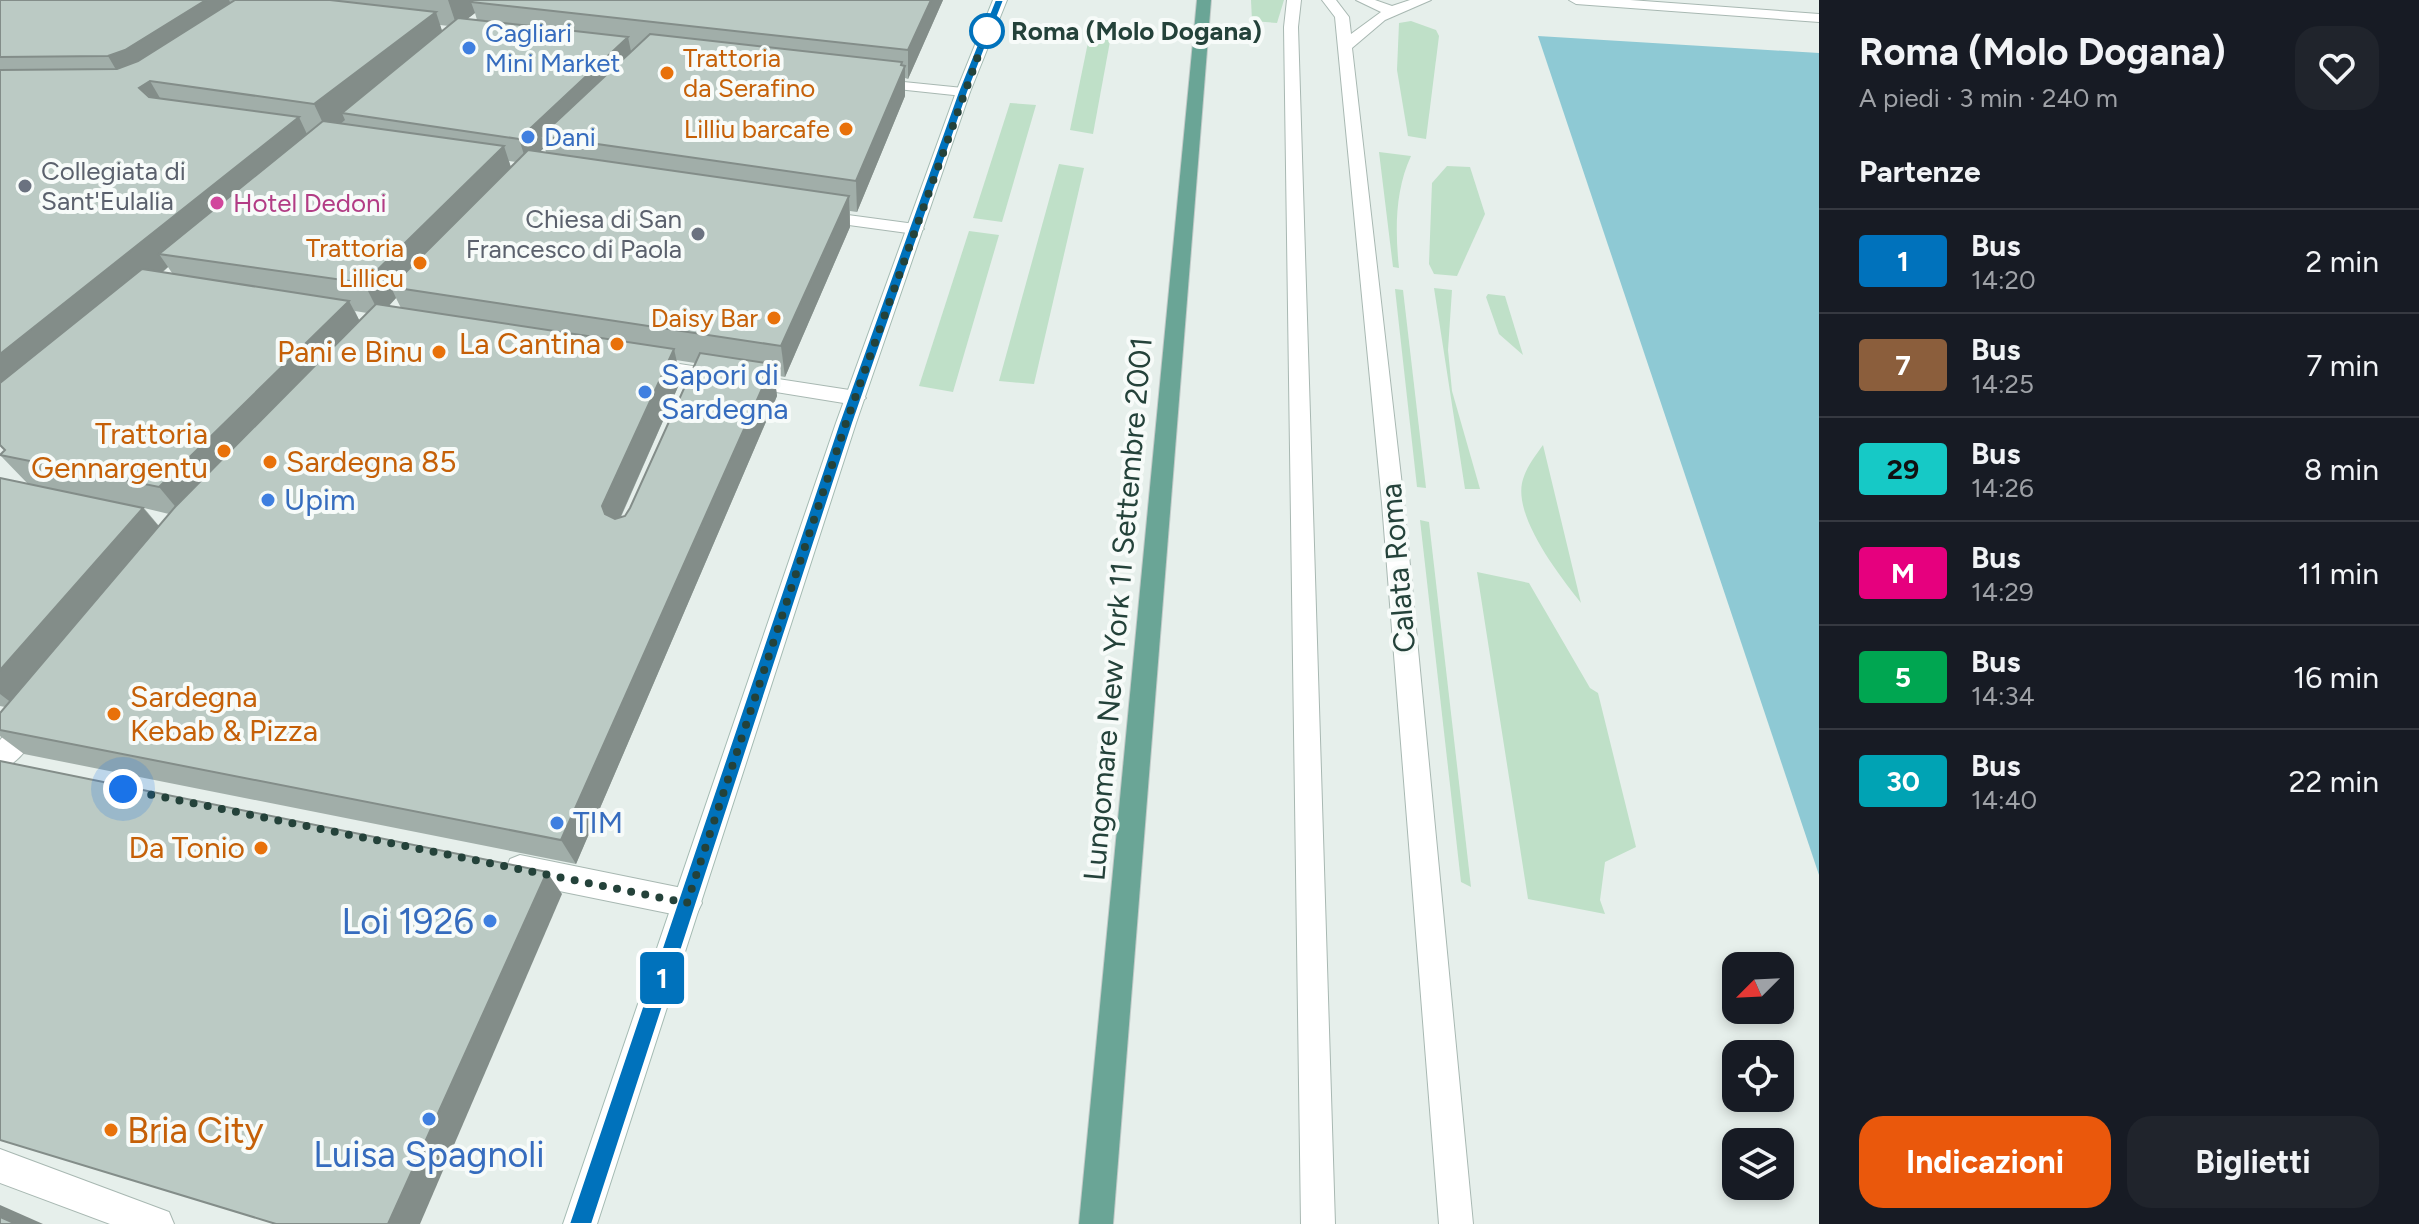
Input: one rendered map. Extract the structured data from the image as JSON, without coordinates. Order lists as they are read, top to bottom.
{
  "streets": {
    "main road": ["Calata Roma", "Lungomare New York 11 Settembre 2001"]
  },
  "places": [
    "Roma (Molo Dogana)",
    "Cagliari Mini Market",
    "Trattoria da Serafino",
    "Lilliu barcafe",
    "Dani",
    "Collegiata di Sant'Eulalia",
    "Hotel Dedoni",
    "Chiesa di San Francesco di Paola",
    "Trattoria Lillicu",
    "Daisy Bar",
    "La Cantina",
    "Pani e Binu",
    "Sapori di Sardegna",
    "Trattoria Gennargentu",
    "Sardegna 85",
    "Upim",
    "Sardegna Kebab & Pizza",
    "TIM",
    "Da Tonio",
    "Loi 1926",
    "Luisa Spagnoli",
    "Bria City"
  ],
  "lines": ["bus line 1"],
  "north": "bottom left",
  "page": {
    "on_map": "1",
    "heading": [
      ["Roma (Molo Dogana)", "A piedi · 3 min · 240 m"],
      "Partenze"
    ],
    "list": [
      {
        "mark": "1",
        "name": "Bus",
        "note": "14:20",
        "value": "2 min"
      },
      {
        "mark": "7",
        "name": "Bus",
        "note": "14:25",
        "value": "7 min"
      },
      {
        "mark": "29",
        "name": "Bus",
        "note": "14:26",
        "value": "8 min"
      },
      {
        "mark": "M",
        "name": "Bus",
        "note": "14:29",
        "value": "11 min"
      },
      {
        "mark": "5",
        "name": "Bus",
        "note": "14:34",
        "value": "16 min"
      },
      {
        "mark": "30",
        "name": "Bus",
        "note": "14:40",
        "value": "22 min"
      }
    ],
    "buttons": ["Indicazioni", "Biglietti"]
  }
}
